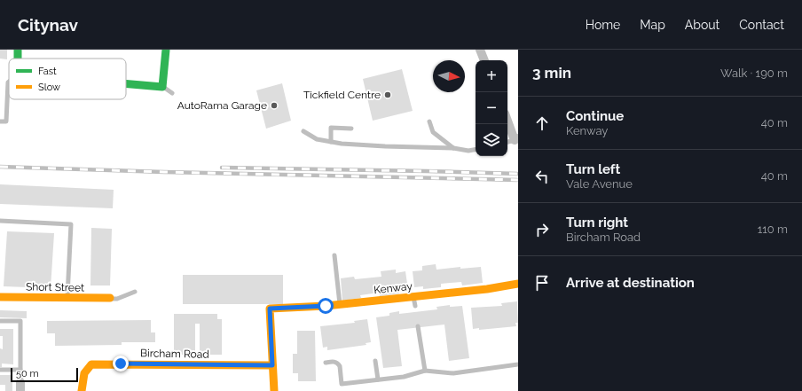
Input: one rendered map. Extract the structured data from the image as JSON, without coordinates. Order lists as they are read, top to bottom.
{
  "streets": {
    "street": ["Short Street", "Kenway", "Bircham Road"]
  },
  "crossings": [
    ["Kenway", "Bircham Road"]
  ],
  "places": ["Tickfield Centre", "AutoRama Garage"],
  "legend": ["Fast", "Slow"],
  "scale_bar": "50 m",
  "north": "right",
  "page": {
    "header": "Citynav",
    "nav": [
      "Home",
      "Map",
      "About",
      "Contact"
    ],
    "heading": ["3 min", "Walk · 190 m"],
    "map_buttons": ["+", "−"],
    "list": [
      ["Continue", "Kenway", "40 m"],
      ["Turn left", "Vale Avenue", "40 m"],
      ["Turn right", "Bircham Road", "110 m"],
      "Arrive at destination"
    ],
    "scale": "50 m"
  }
}
